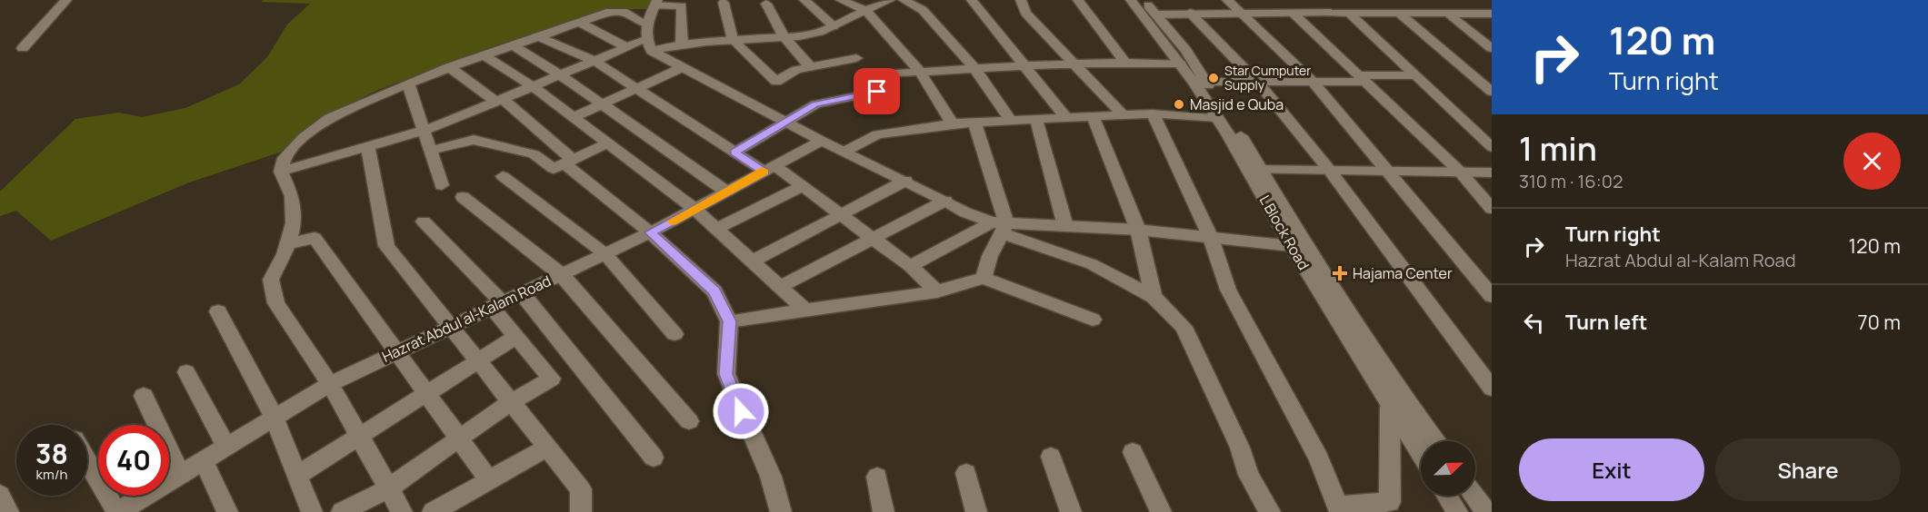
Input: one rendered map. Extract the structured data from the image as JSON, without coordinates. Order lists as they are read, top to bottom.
{
  "streets": {
    "street": ["L Block Road", "Hazrat Abdul al-Kalam Road"]
  },
  "places": {
    "other": ["Star Cumputer Supply", "Masjid e Quba"],
    "health": ["Hajama Center"]
  },
  "north": "top right",
  "page": {
    "turn": ["120 m", "Turn right"],
    "heading": ["1 min", "310 m · 16:02"],
    "list": [
      {
        "name": "Turn right",
        "note": "Hazrat Abdul al-Kalam Road",
        "value": "120 m"
      },
      {
        "name": "Turn left",
        "value": "70 m"
      }
    ],
    "speed": "38 km/h",
    "limit": "40",
    "buttons": ["Exit", "Share"]
  }
}
